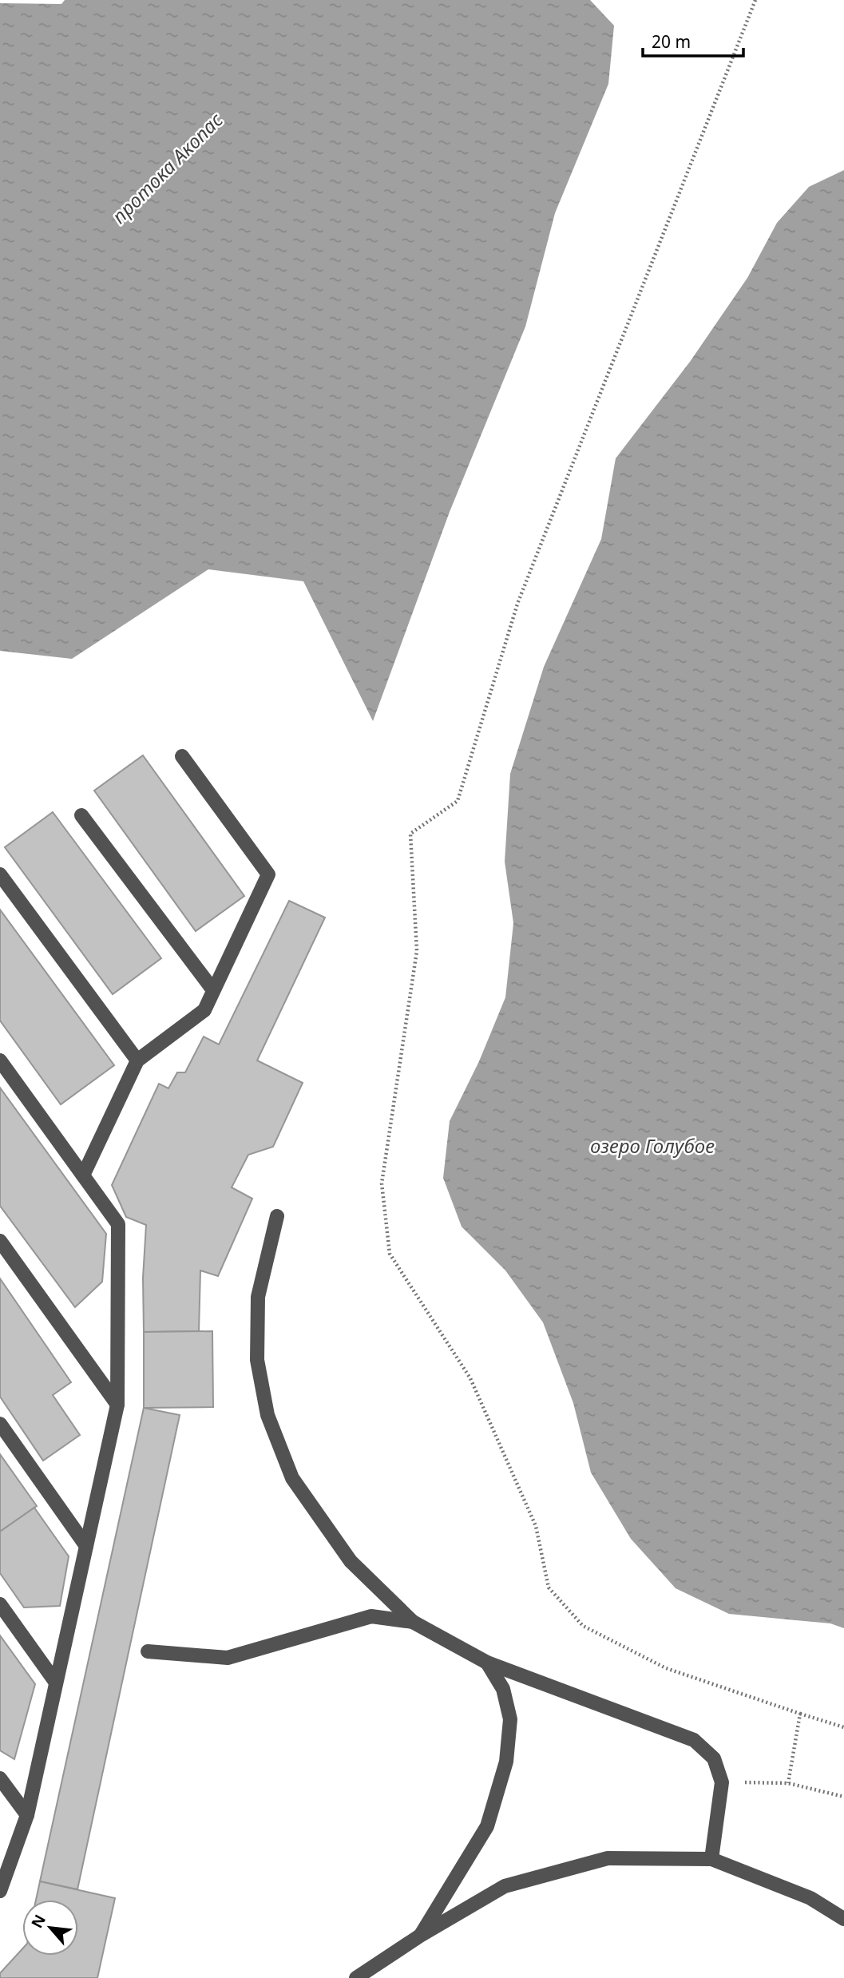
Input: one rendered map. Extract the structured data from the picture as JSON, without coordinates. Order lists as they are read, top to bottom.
{
  "water": ["протока Акопас", "озеро Голубое"],
  "scale_bar": "20 m",
  "north": "top left"
}
